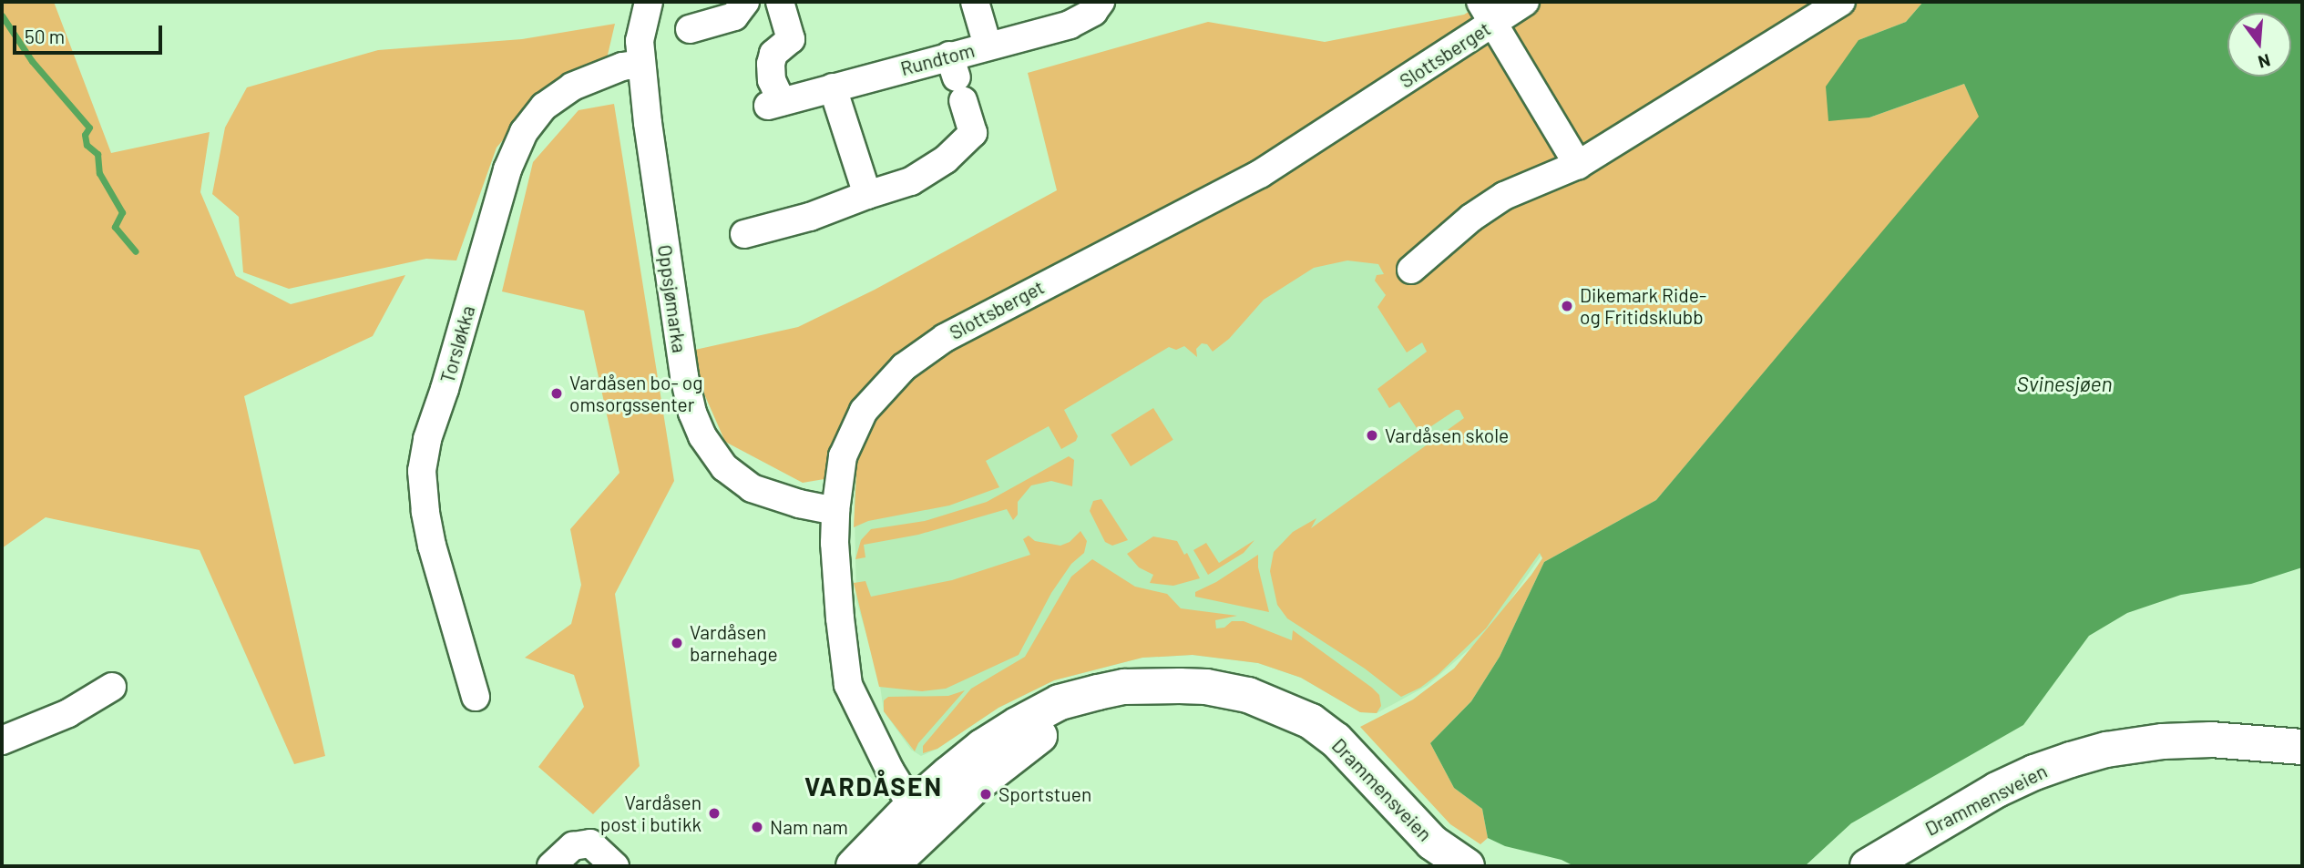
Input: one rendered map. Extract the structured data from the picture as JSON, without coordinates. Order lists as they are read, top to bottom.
{
  "streets": {
    "main road": ["Drammensveien"],
    "street": [
      "Slottsberget",
      "Rundtom",
      "Oppsjømarka",
      "Torsløkka"
    ]
  },
  "crossings": [
    ["Slottsberget", "Oppsjømarka"],
    ["Slottsberget", "Drammensveien"],
    ["Oppsjømarka", "Torsløkka"]
  ],
  "districts": ["VARDÅSEN"],
  "water": ["Svinesjøen"],
  "places": [
    "Dikemark Ride- og Fritidsklubb",
    "Vardåsen bo- og omsorgssenter",
    "Vardåsen skole",
    "Vardåsen barnehage",
    "Sportstuen",
    "Vardåsen post i butikk",
    "Nam nam"
  ],
  "scale_bar": "50 m",
  "north": "bottom"
}
